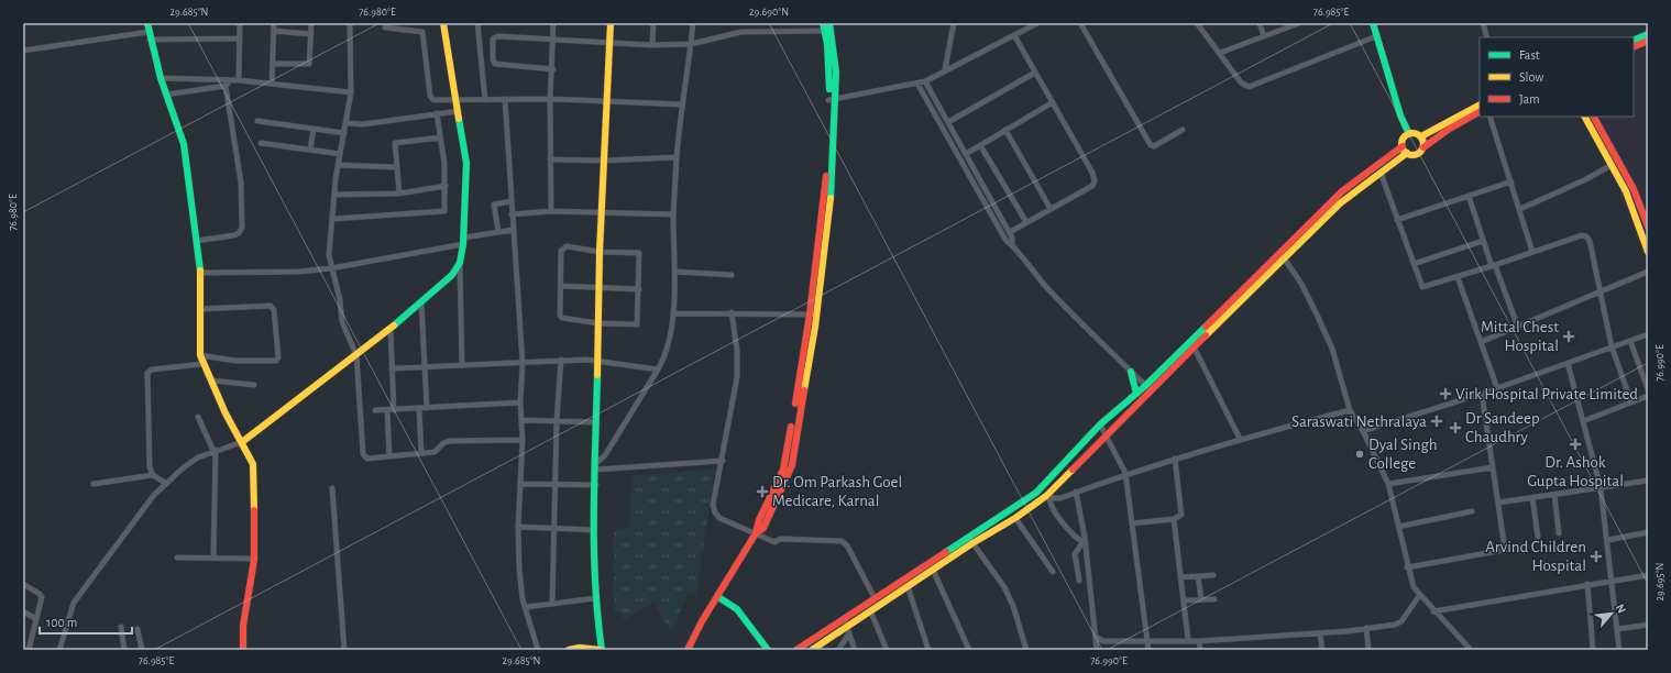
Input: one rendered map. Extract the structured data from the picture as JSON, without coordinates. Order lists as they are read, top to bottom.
{
  "places": {
    "health": [
      "Mittal Chest Hospital",
      "Virk Hospital Private Limited",
      "Saraswati Nethralaya",
      "Dr Sandeep Chaudhry",
      "Dr. Ashok Gupta Hospital",
      "Dr. Om Parkash Goel Medicare, Karnal",
      "Arvind Children Hospital"
    ],
    "other": ["Dyal Singh College"]
  },
  "legend": ["Fast", "Slow", "Jam"],
  "scale_bar": "100 m",
  "north": "top right",
  "coordinates": [
    "29.685°N",
    "76.980°E",
    "29.690°N",
    "76.985°E",
    "76.990°E",
    "29.695°N"
  ]
}
